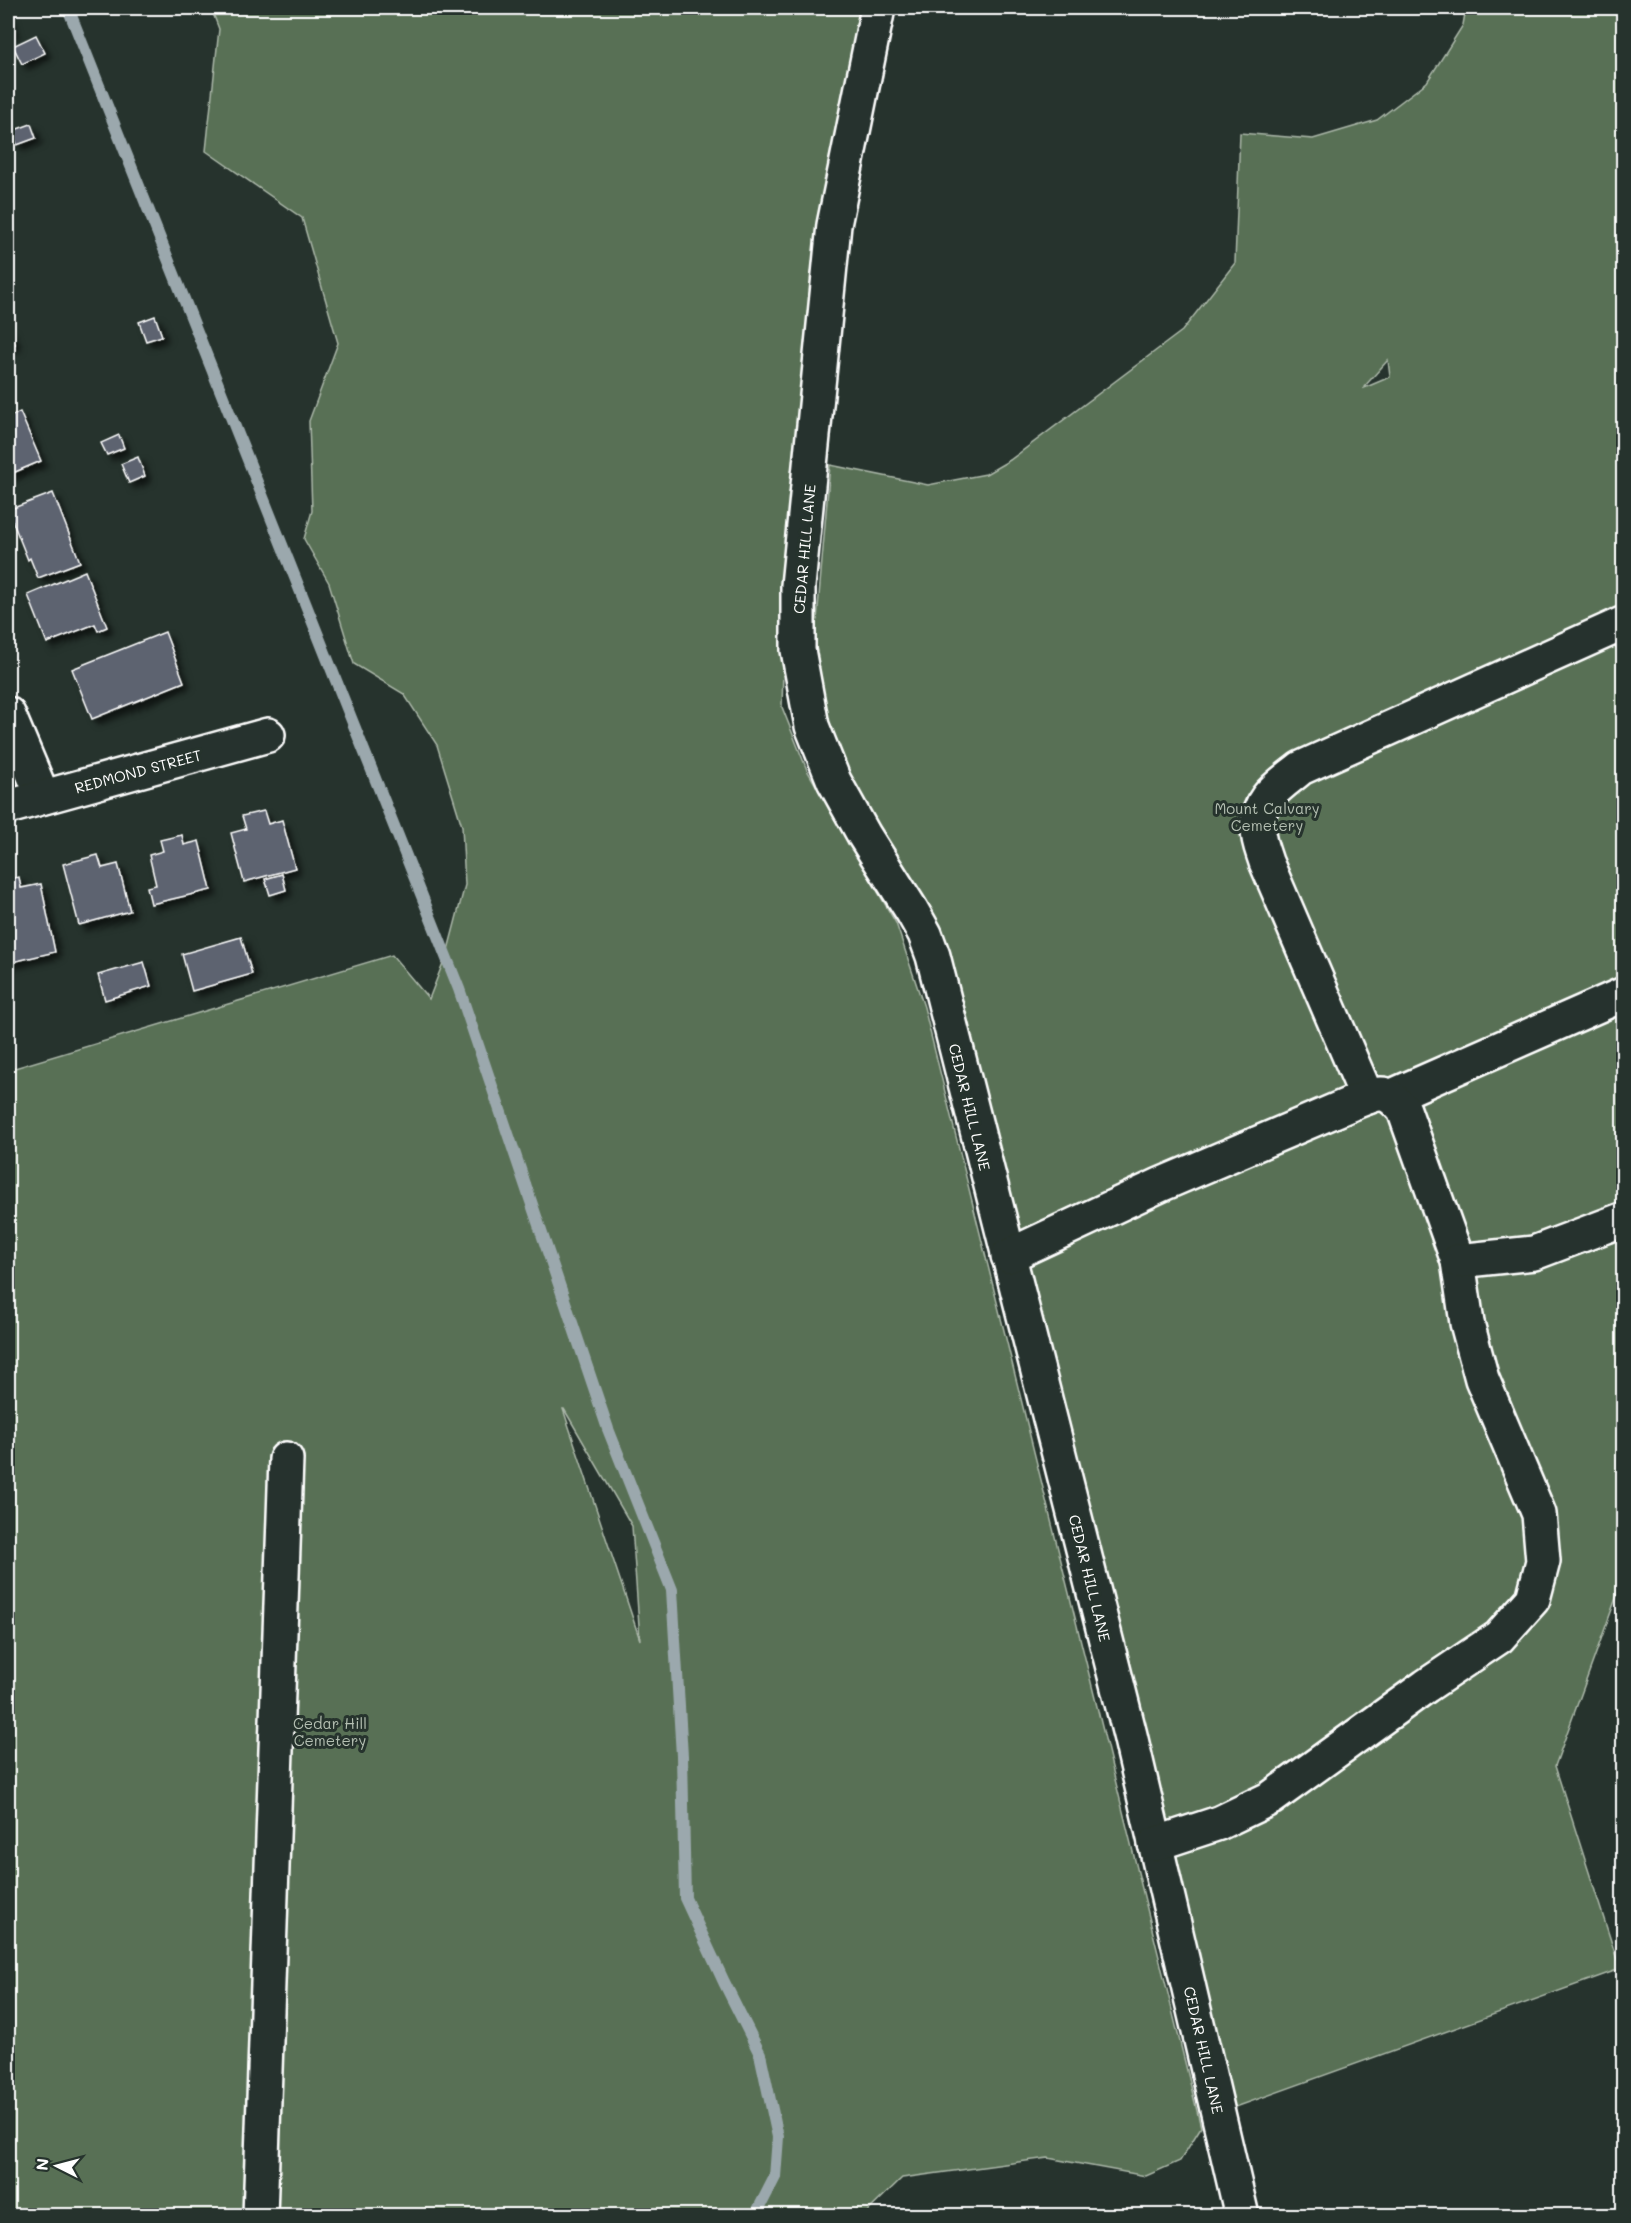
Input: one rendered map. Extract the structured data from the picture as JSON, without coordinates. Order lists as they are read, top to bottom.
{
  "streets": {
    "street": ["CEDAR HILL LANE", "REDMOND STREET"]
  },
  "parks": ["Mount Calvary Cemetery", "Cedar Hill Cemetery"],
  "north": "left"
}
